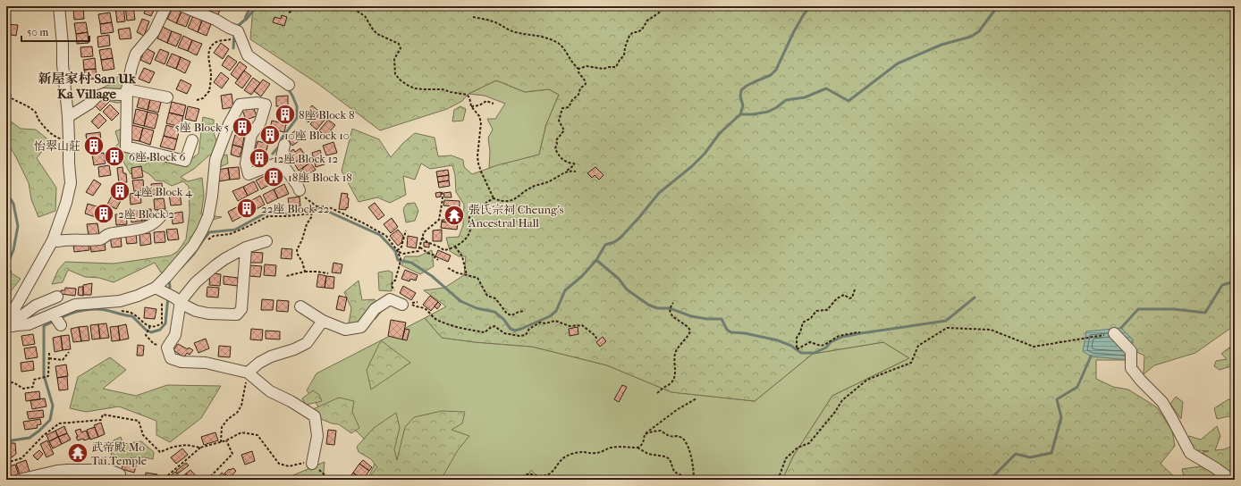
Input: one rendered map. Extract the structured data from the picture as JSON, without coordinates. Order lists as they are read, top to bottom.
{
  "districts": ["新屋家村 San Uk Ka Village"],
  "places": {
    "building": [
      "8座 Block 8",
      "5座 Block 5",
      "10座 Block 10",
      "怡翠山莊",
      "6座 Block 6",
      "12座 Block 12",
      "18座 Block 18",
      "4座 Block 4",
      "22座 Block 22",
      "2座 Block 2"
    ],
    "temple": ["張氏宗祠 Cheung's Ancestral Hall", "武帝殿 Mo Tai Temple"]
  },
  "scale_bar": "50 m"
}
